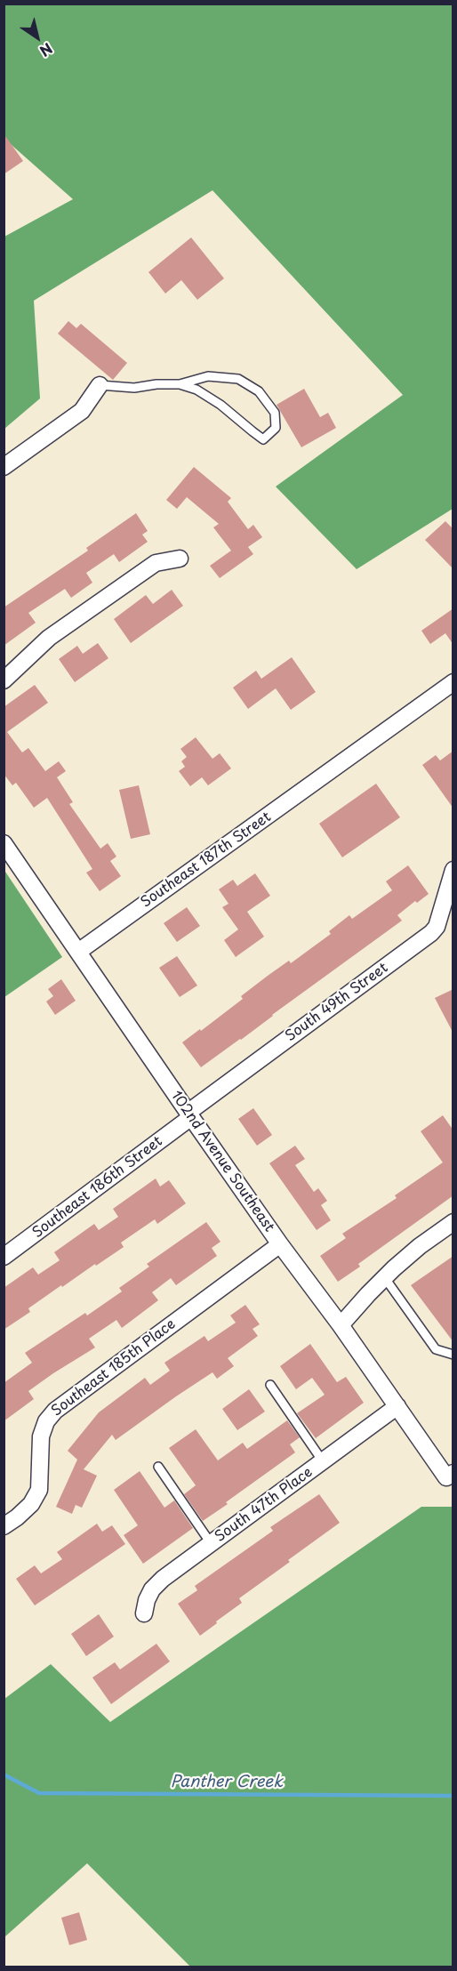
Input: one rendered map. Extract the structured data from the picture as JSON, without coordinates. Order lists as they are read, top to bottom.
{
  "streets": {
    "street": [
      "Southeast 187th Street",
      "South 49th Street",
      "102nd Avenue Southeast",
      "Southeast 186th Street",
      "Southeast 185th Place",
      "South 47th Place"
    ]
  },
  "crossings": [
    ["Southeast 187th Street", "102nd Avenue Southeast"],
    ["South 49th Street", "102nd Avenue Southeast"],
    ["South 49th Street", "Southeast 186th Street"],
    ["102nd Avenue Southeast", "Southeast 186th Street"],
    ["102nd Avenue Southeast", "Southeast 185th Place"],
    ["102nd Avenue Southeast", "South 47th Place"]
  ],
  "water": ["Panther Creek"],
  "north": "bottom right"
}
